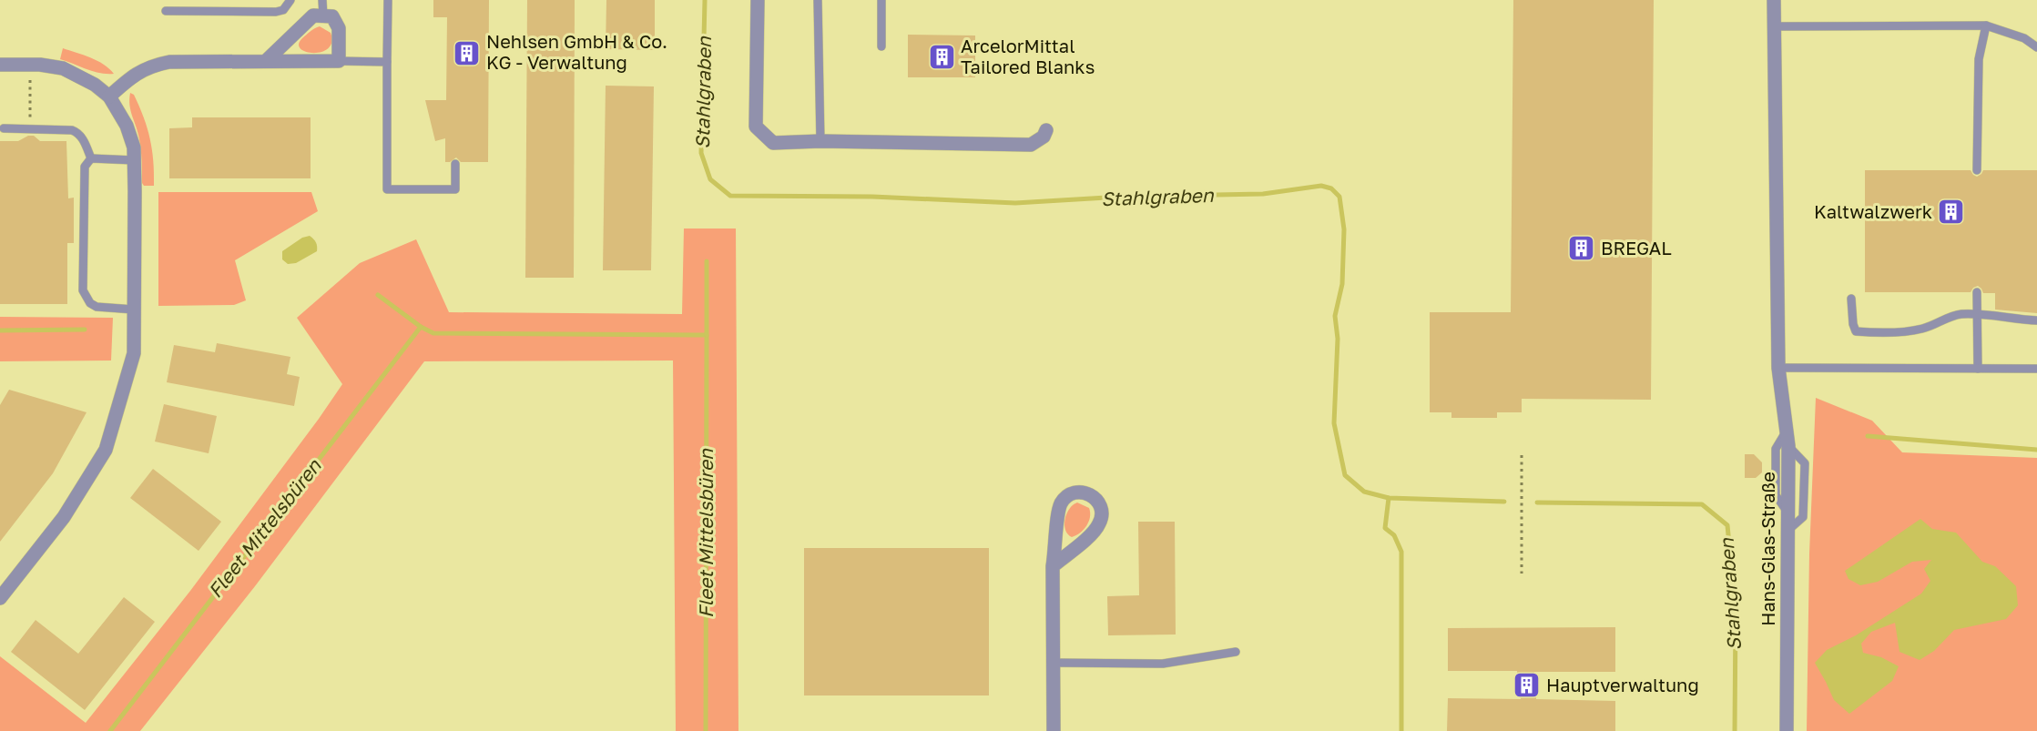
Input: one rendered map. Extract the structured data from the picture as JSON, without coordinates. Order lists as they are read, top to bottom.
{
  "streets": {
    "street": ["Hans-Glas-Straße"]
  },
  "water": ["Stahlgraben", "Fleet Mittelsbüren"],
  "places": {
    "building": [
      "Nehlsen GmbH & Co. KG - Verwaltung",
      "ArcelorMittal Tailored Blanks",
      "Kaltwalzwerk",
      "BREGAL",
      "Hauptverwaltung"
    ]
  }
}
